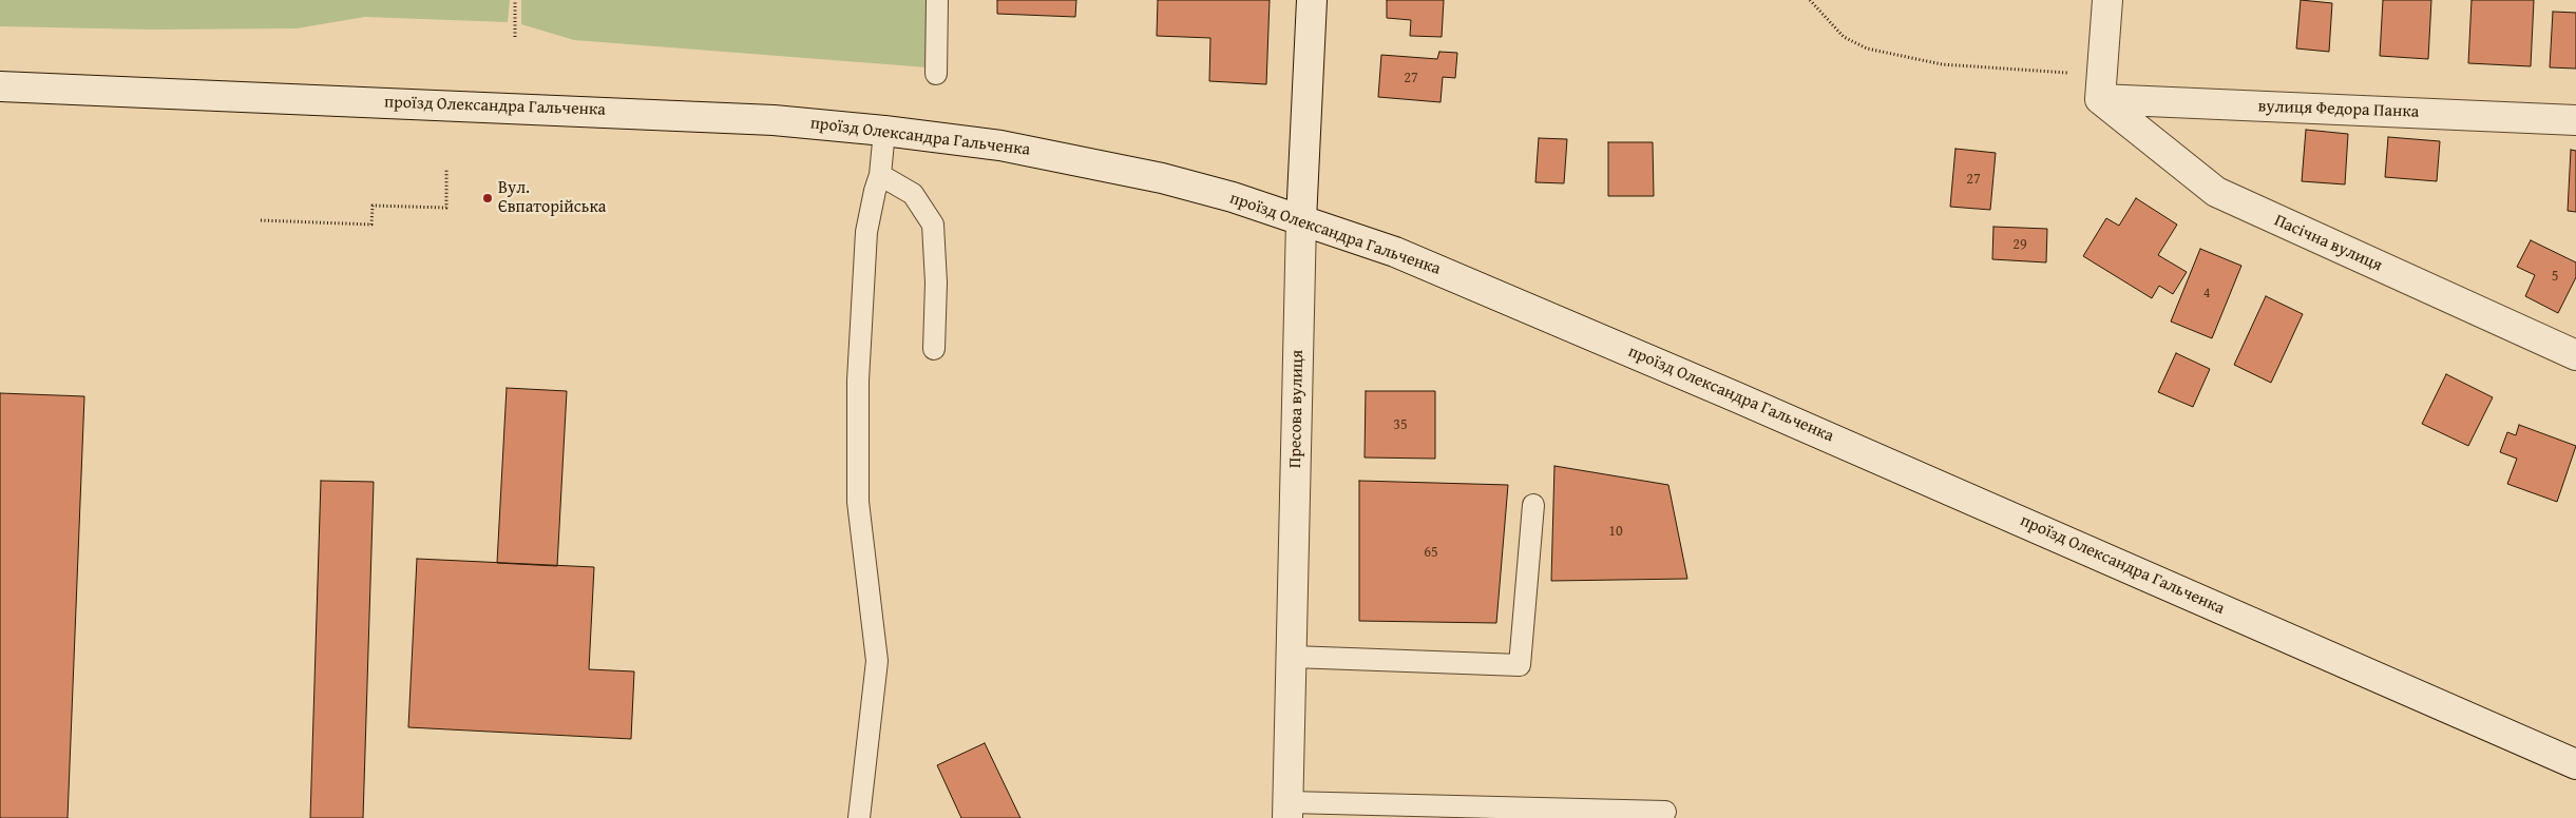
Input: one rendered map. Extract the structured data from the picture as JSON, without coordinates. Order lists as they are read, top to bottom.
{
  "streets": {
    "main road": [
      "проїзд Олександра Гальченка",
      "вулиця Федора Панка",
      "Пасічна вулиця",
      "Пресова вулиця"
    ]
  },
  "crossings": [
    ["проїзд Олександра Гальченка", "Пресова вулиця"],
    ["вулиця Федора Панка", "Пасічна вулиця"]
  ],
  "places": ["Вул. Євпаторійська"],
  "house_numbers": [
    "27",
    "27",
    "29",
    "5",
    "4",
    "35",
    "10",
    "65"
  ]
}
